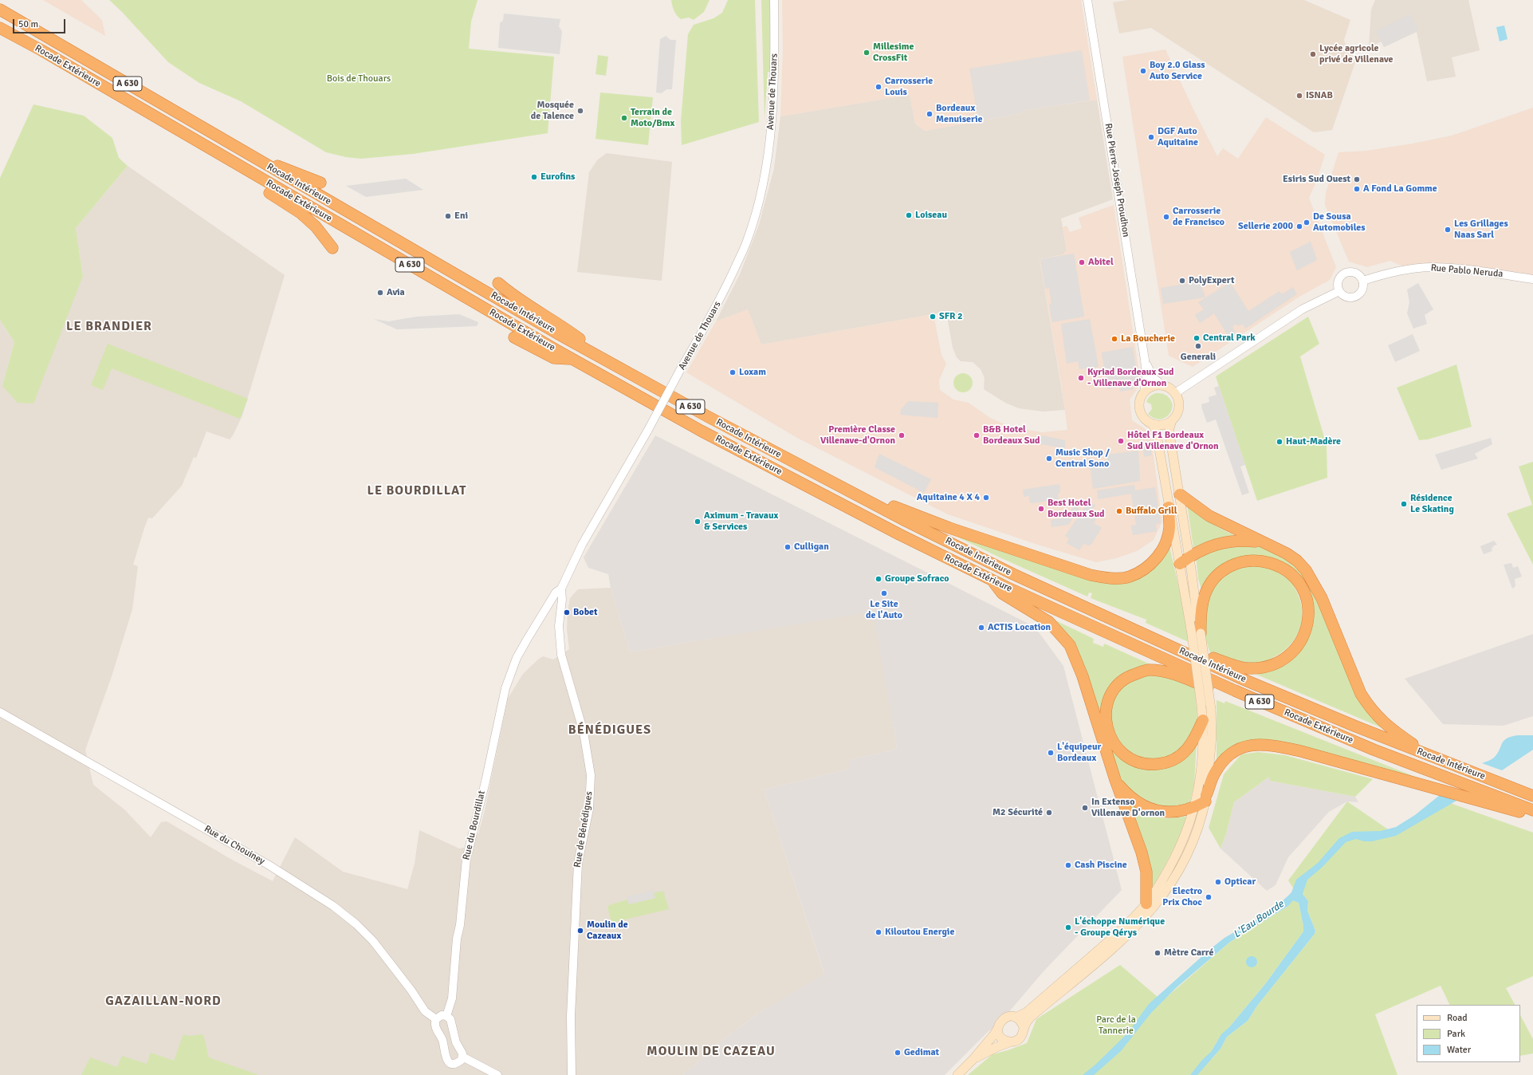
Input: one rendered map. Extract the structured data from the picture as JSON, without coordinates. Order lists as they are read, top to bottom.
{
  "streets": {
    "highway": ["Rocade Extérieure", "A 630", "Rocade Intérieure"],
    "street": [
      "Avenue de Thouars",
      "Rue Pierre-Joseph Proudhon",
      "Rue Pablo Neruda",
      "Rue du Bourdillat",
      "Rue de Bénédigues",
      "Rue du Chouiney"
    ]
  },
  "crossings": [
    ["Avenue de Thouars", "Rue du Bourdillat"],
    ["Avenue de Thouars", "Rue de Bénédigues"]
  ],
  "districts": [
    "LE BRANDIER",
    "LE BOURDILLAT",
    "BÉNÉDIGUES",
    "GAZAILLAN-NORD",
    "MOULIN DE CAZEAU"
  ],
  "water": ["L'Eau Bourde"],
  "parks": ["Bois de Thouars", "Parc de la Tannerie"],
  "places": [
    "Millesime CrossFit",
    "Lycée agricole privé de Villenave",
    "Boy 2.0 Glass Auto Service",
    "Carrosserie Louis",
    "ISNAB",
    "Mosquée de Talence",
    "Bordeaux Menuiserie",
    "Terrain de Moto/Bmx",
    "DGF Auto Aquitaine",
    "Eurofins",
    "Esiris Sud Ouest",
    "A Fond La Gomme",
    "Loiseau",
    "Eni",
    "Carrosserie de Francisco",
    "De Sousa Automobiles",
    "Sellerie 2000",
    "Les Grillages Naas Sarl",
    "Abitel",
    "PolyExpert",
    "Avia",
    "SFR 2",
    "Central Park",
    "La Boucherie",
    "Generali",
    "Loxam",
    "Kyriad Bordeaux Sud - Villenave d'Ornon",
    "Première Classe Villenave-d'Ornon",
    "B&B Hotel Bordeaux Sud",
    "Hôtel F1 Bordeaux Sud Villenave d'Ornon",
    "Haut-Madère",
    "Music Shop / Central Sono",
    "Aquitaine 4 X 4",
    "Résidence Le Skating",
    "Best Hotel Bordeaux Sud",
    "Buffalo Grill",
    "Aximum - Travaux & Services",
    "Culligan",
    "Groupe Sofraco",
    "Le Site de l'Auto",
    "Bobet",
    "ACTIS Location",
    "L'équipeur Bordeaux",
    "In Extenso Villenave D'ornon",
    "M2 Sécurité",
    "Cash Piscine",
    "Opticar",
    "Electro Prix Choc",
    "L'échoppe Numérique - Groupe Qérys",
    "Moulin de Cazeaux",
    "Kiloutou Energie",
    "Mètre Carré",
    "Gedimat"
  ],
  "legend": ["Road", "Park", "Water"],
  "scale_bar": "50 m"
}
